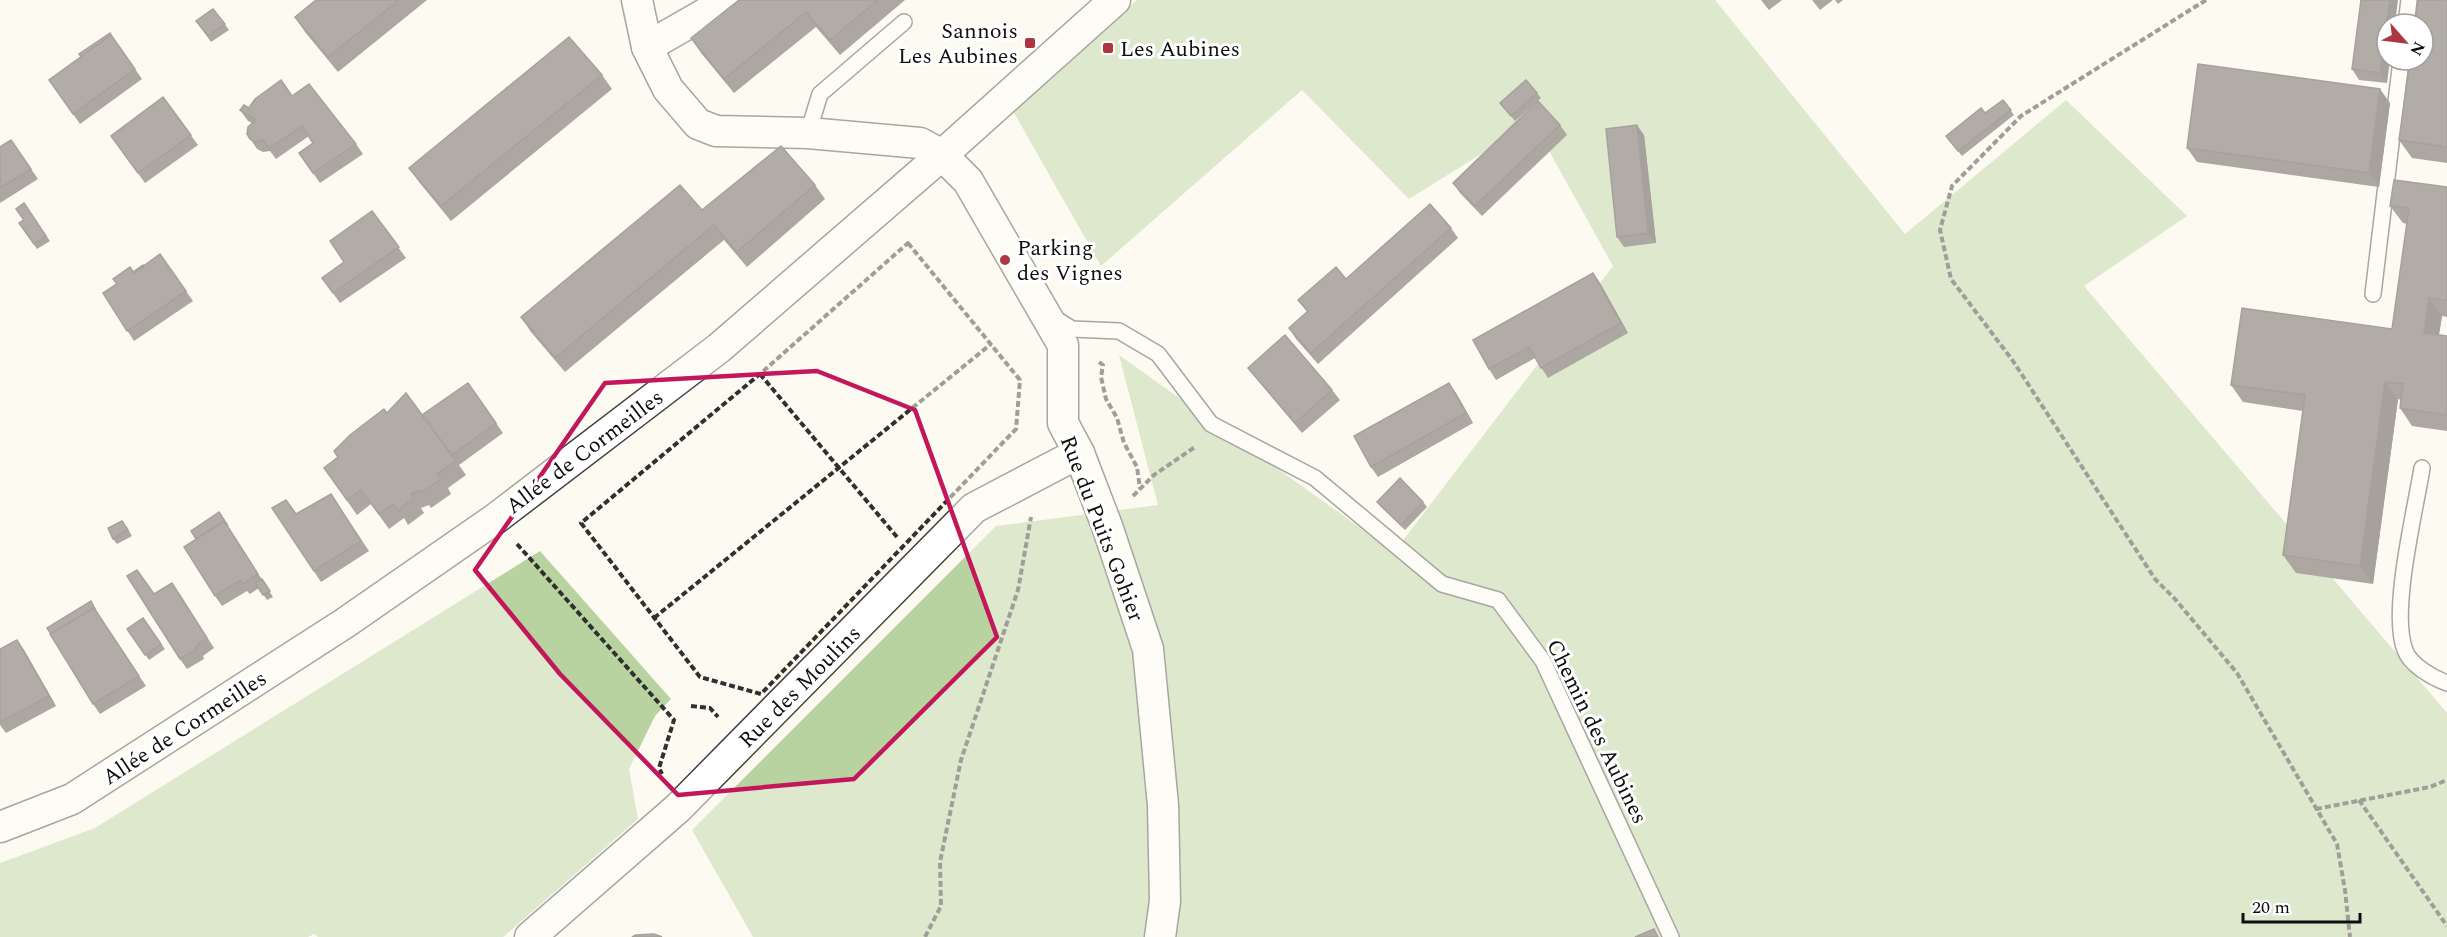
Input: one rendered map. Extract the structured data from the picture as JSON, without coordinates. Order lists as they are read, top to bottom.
{
  "streets": {
    "street": ["Allée de Cormeilles", "Rue du Puits Gohier", "Rue des Moulins"],
    "lane": ["Chemin des Aubines"]
  },
  "crossings": [
    ["Allée de Cormeilles", "Rue du Puits Gohier"],
    ["Rue du Puits Gohier", "Rue des Moulins"],
    ["Rue du Puits Gohier", "Chemin des Aubines"]
  ],
  "places": {
    "transit": ["Sannois Les Aubines", "Les Aubines"],
    "other": ["Parking des Vignes"]
  },
  "scale_bar": "20 m",
  "north": "bottom right"
}
